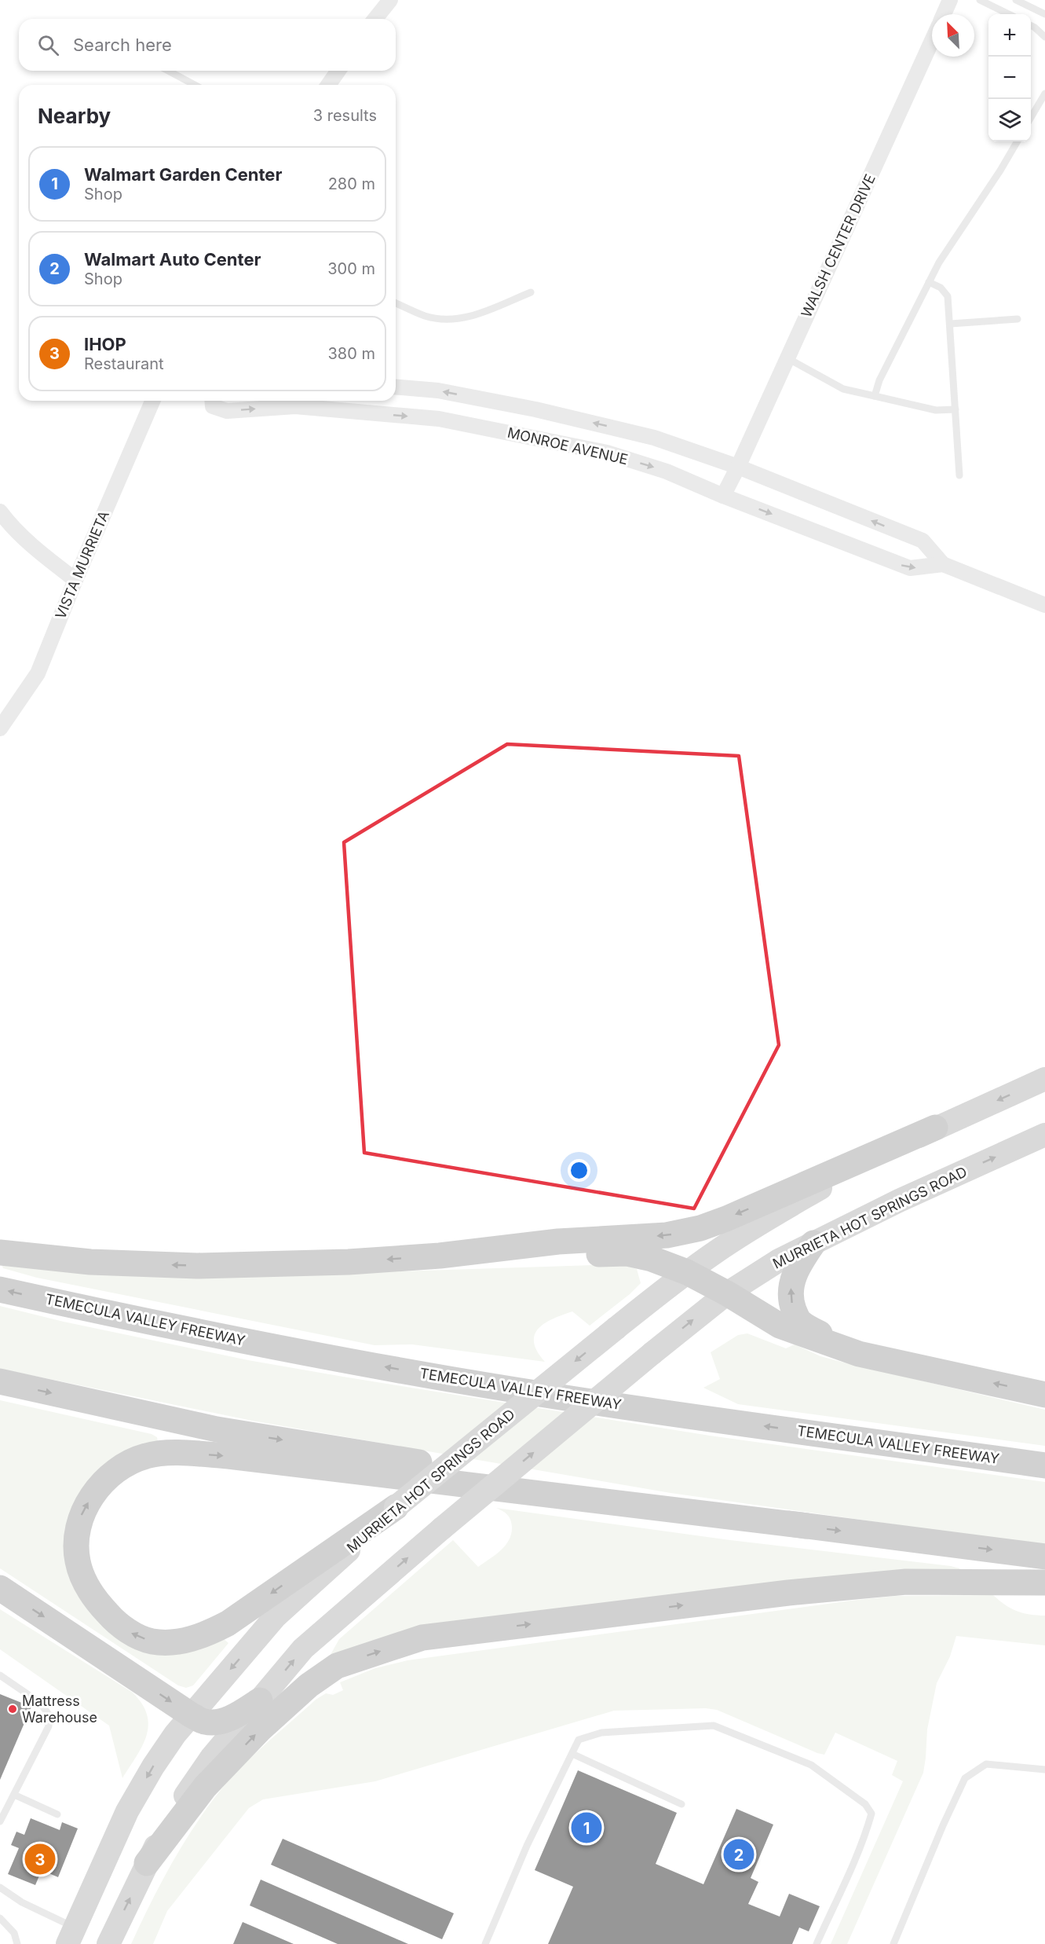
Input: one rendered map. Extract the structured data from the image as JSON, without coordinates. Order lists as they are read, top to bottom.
{
  "streets": {
    "highway": ["TEMECULA VALLEY FREEWAY"],
    "main road": ["MURRIETA HOT SPRINGS ROAD"],
    "street": ["WALSH CENTER DRIVE", "MONROE AVENUE", "VISTA MURRIETA"]
  },
  "crossings": [
    ["WALSH CENTER DRIVE", "MONROE AVENUE"]
  ],
  "places": ["Mattress Warehouse"],
  "north": "top left",
  "page": {
    "map_buttons": ["+", "−"],
    "search": "Search here",
    "heading": ["Nearby", "3 results"],
    "list": [
      {
        "mark": "1",
        "name": "Walmart Garden Center",
        "note": "Shop",
        "value": "280 m"
      },
      {
        "mark": "2",
        "name": "Walmart Auto Center",
        "note": "Shop",
        "value": "300 m"
      },
      {
        "mark": "3",
        "name": "IHOP",
        "note": "Restaurant",
        "value": "380 m"
      }
    ],
    "pins": ["1", "2", "3"]
  }
}
